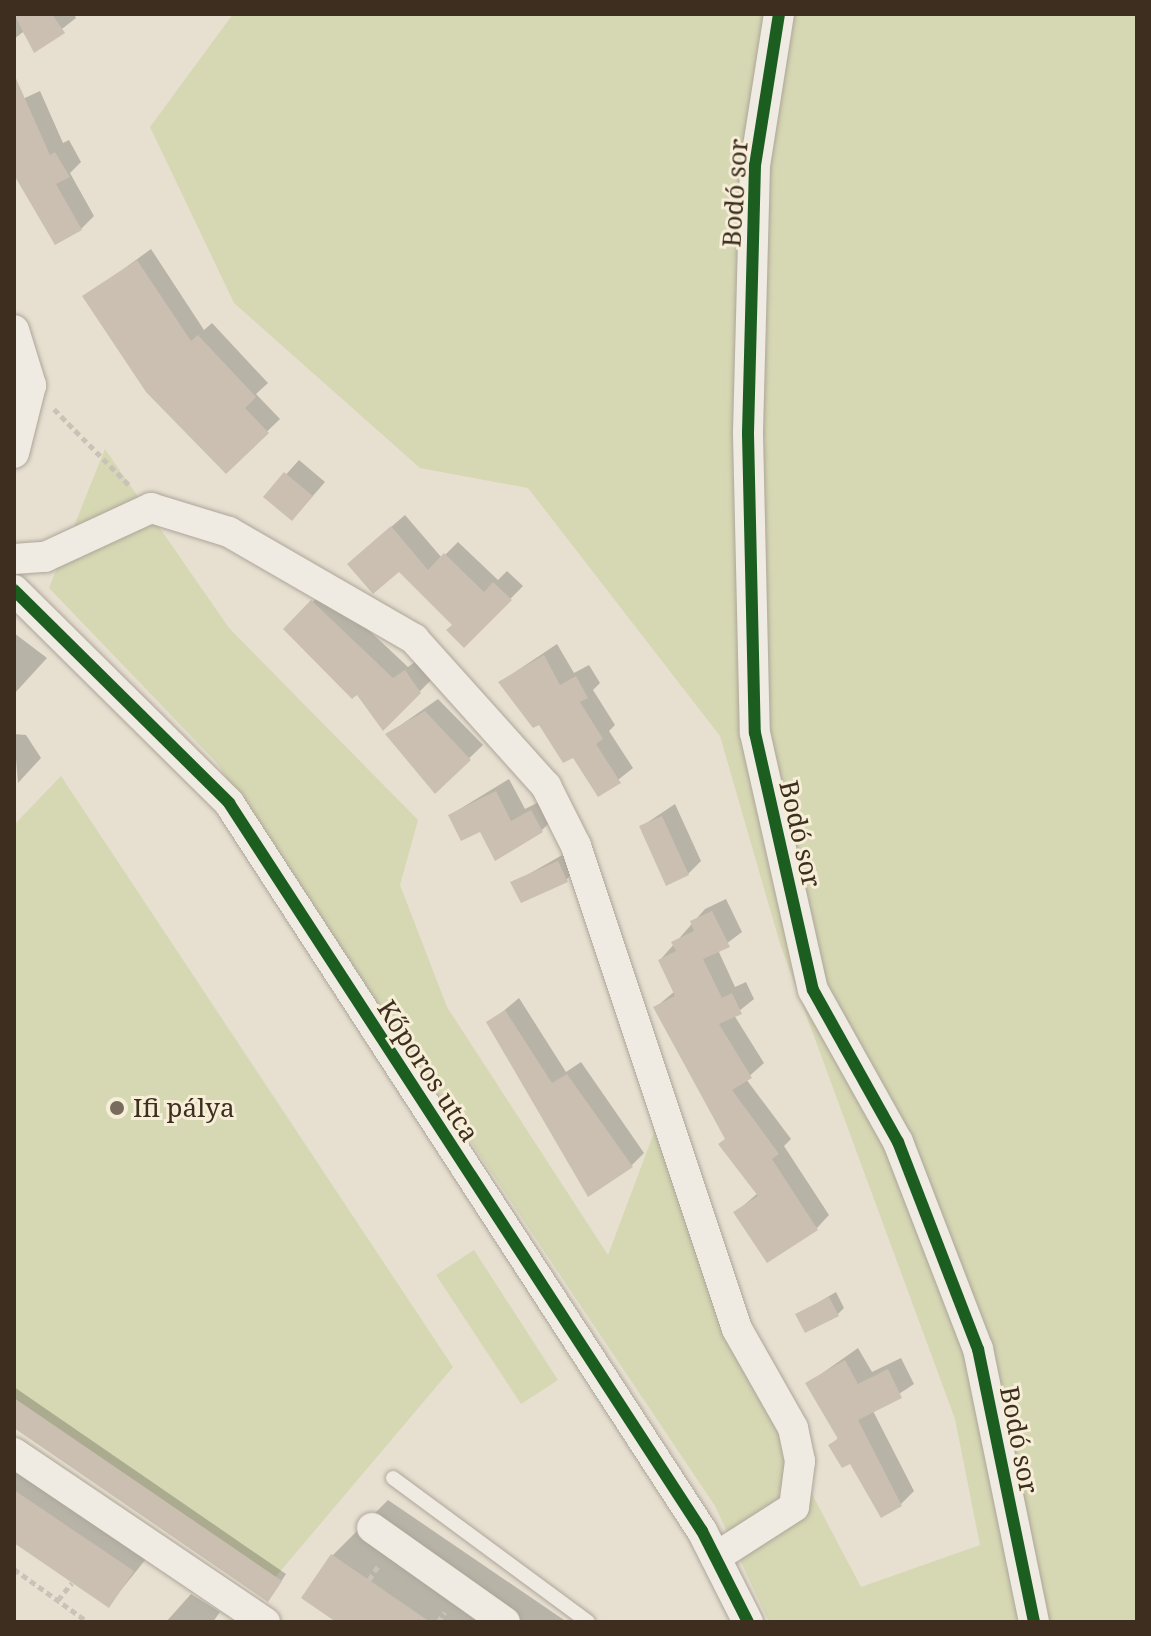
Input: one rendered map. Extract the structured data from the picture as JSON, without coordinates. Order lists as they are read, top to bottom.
{
  "streets": {
    "street": ["Bodó sor", "Kőporos utca"]
  },
  "places": ["Ifi pálya"]
}
